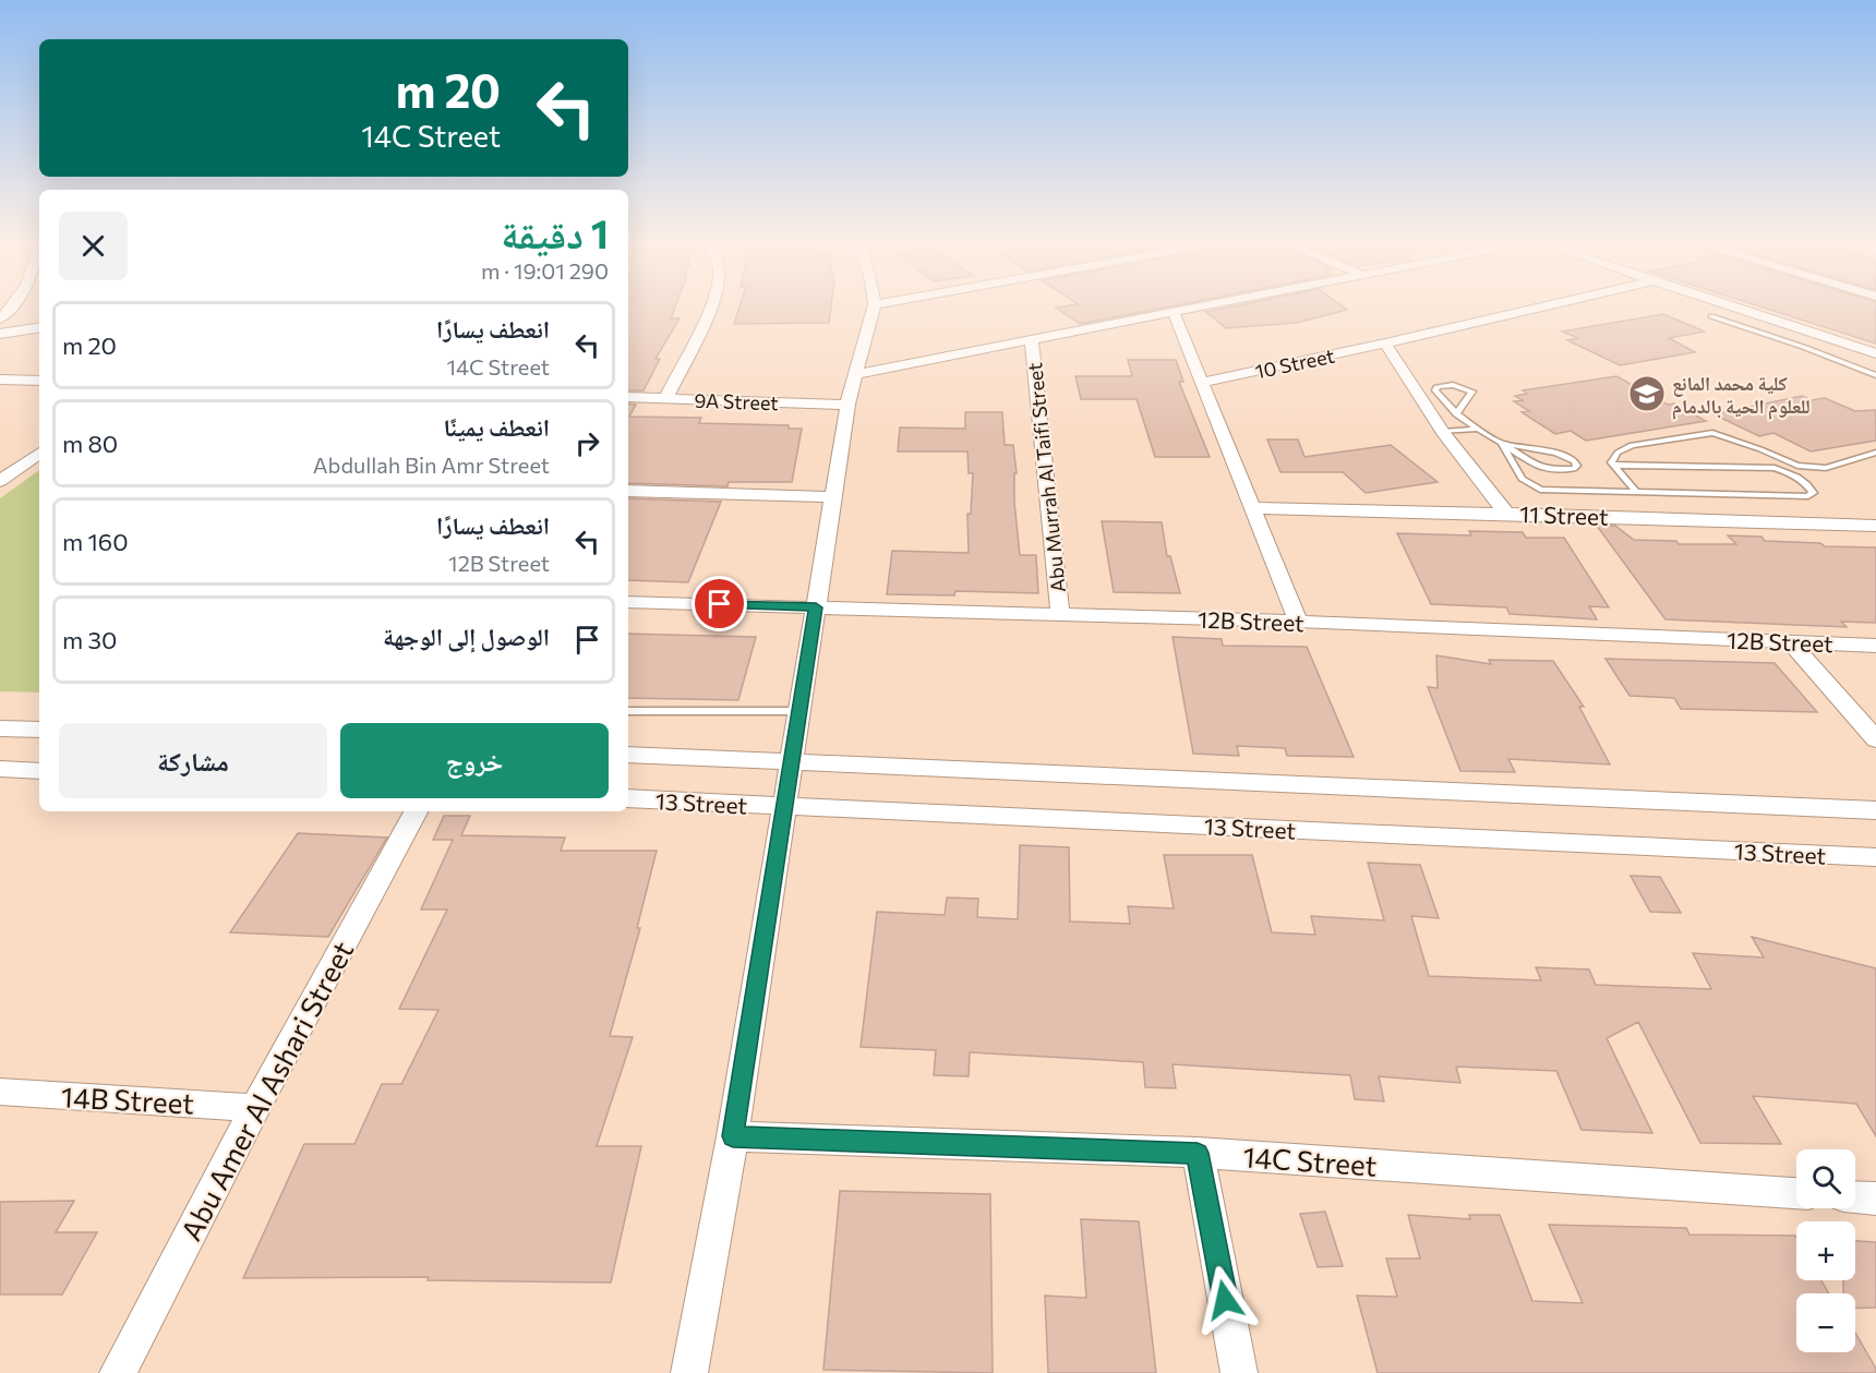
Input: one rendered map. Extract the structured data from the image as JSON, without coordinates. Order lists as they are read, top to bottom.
{
  "streets": {
    "street": [
      "10 Street",
      "9A Street",
      "Abu Murrah Al Taifi Street",
      "11 Street",
      "12B Street",
      "13 Street",
      "Abu Amer Al Ashari Street",
      "14B Street",
      "14C Street"
    ]
  },
  "crossings": [
    ["Abu Murrah Al Taifi Street", "12B Street"],
    ["Abu Amer Al Ashari Street", "14B Street"]
  ],
  "places": {
    "school or university": ["كلية محمد المانع للعلوم الحية بالدمام"]
  },
  "page": {
    "turn": ["20 m", "14C Street"],
    "heading": ["1 دقيقة", "290 m · 19:01"],
    "list": [
      {
        "name": "انعطف يسارًا",
        "note": "14C Street",
        "value": "20 m"
      },
      {
        "name": "انعطف يمينًا",
        "note": "Abdullah Bin Amr Street",
        "value": "80 m"
      },
      {
        "name": "انعطف يسارًا",
        "note": "12B Street",
        "value": "160 m"
      },
      {
        "name": "الوصول إلى الوجهة",
        "value": "30 m"
      }
    ],
    "buttons": ["خروج", "مشاركة"],
    "map_buttons": ["+", "−"]
  }
}
